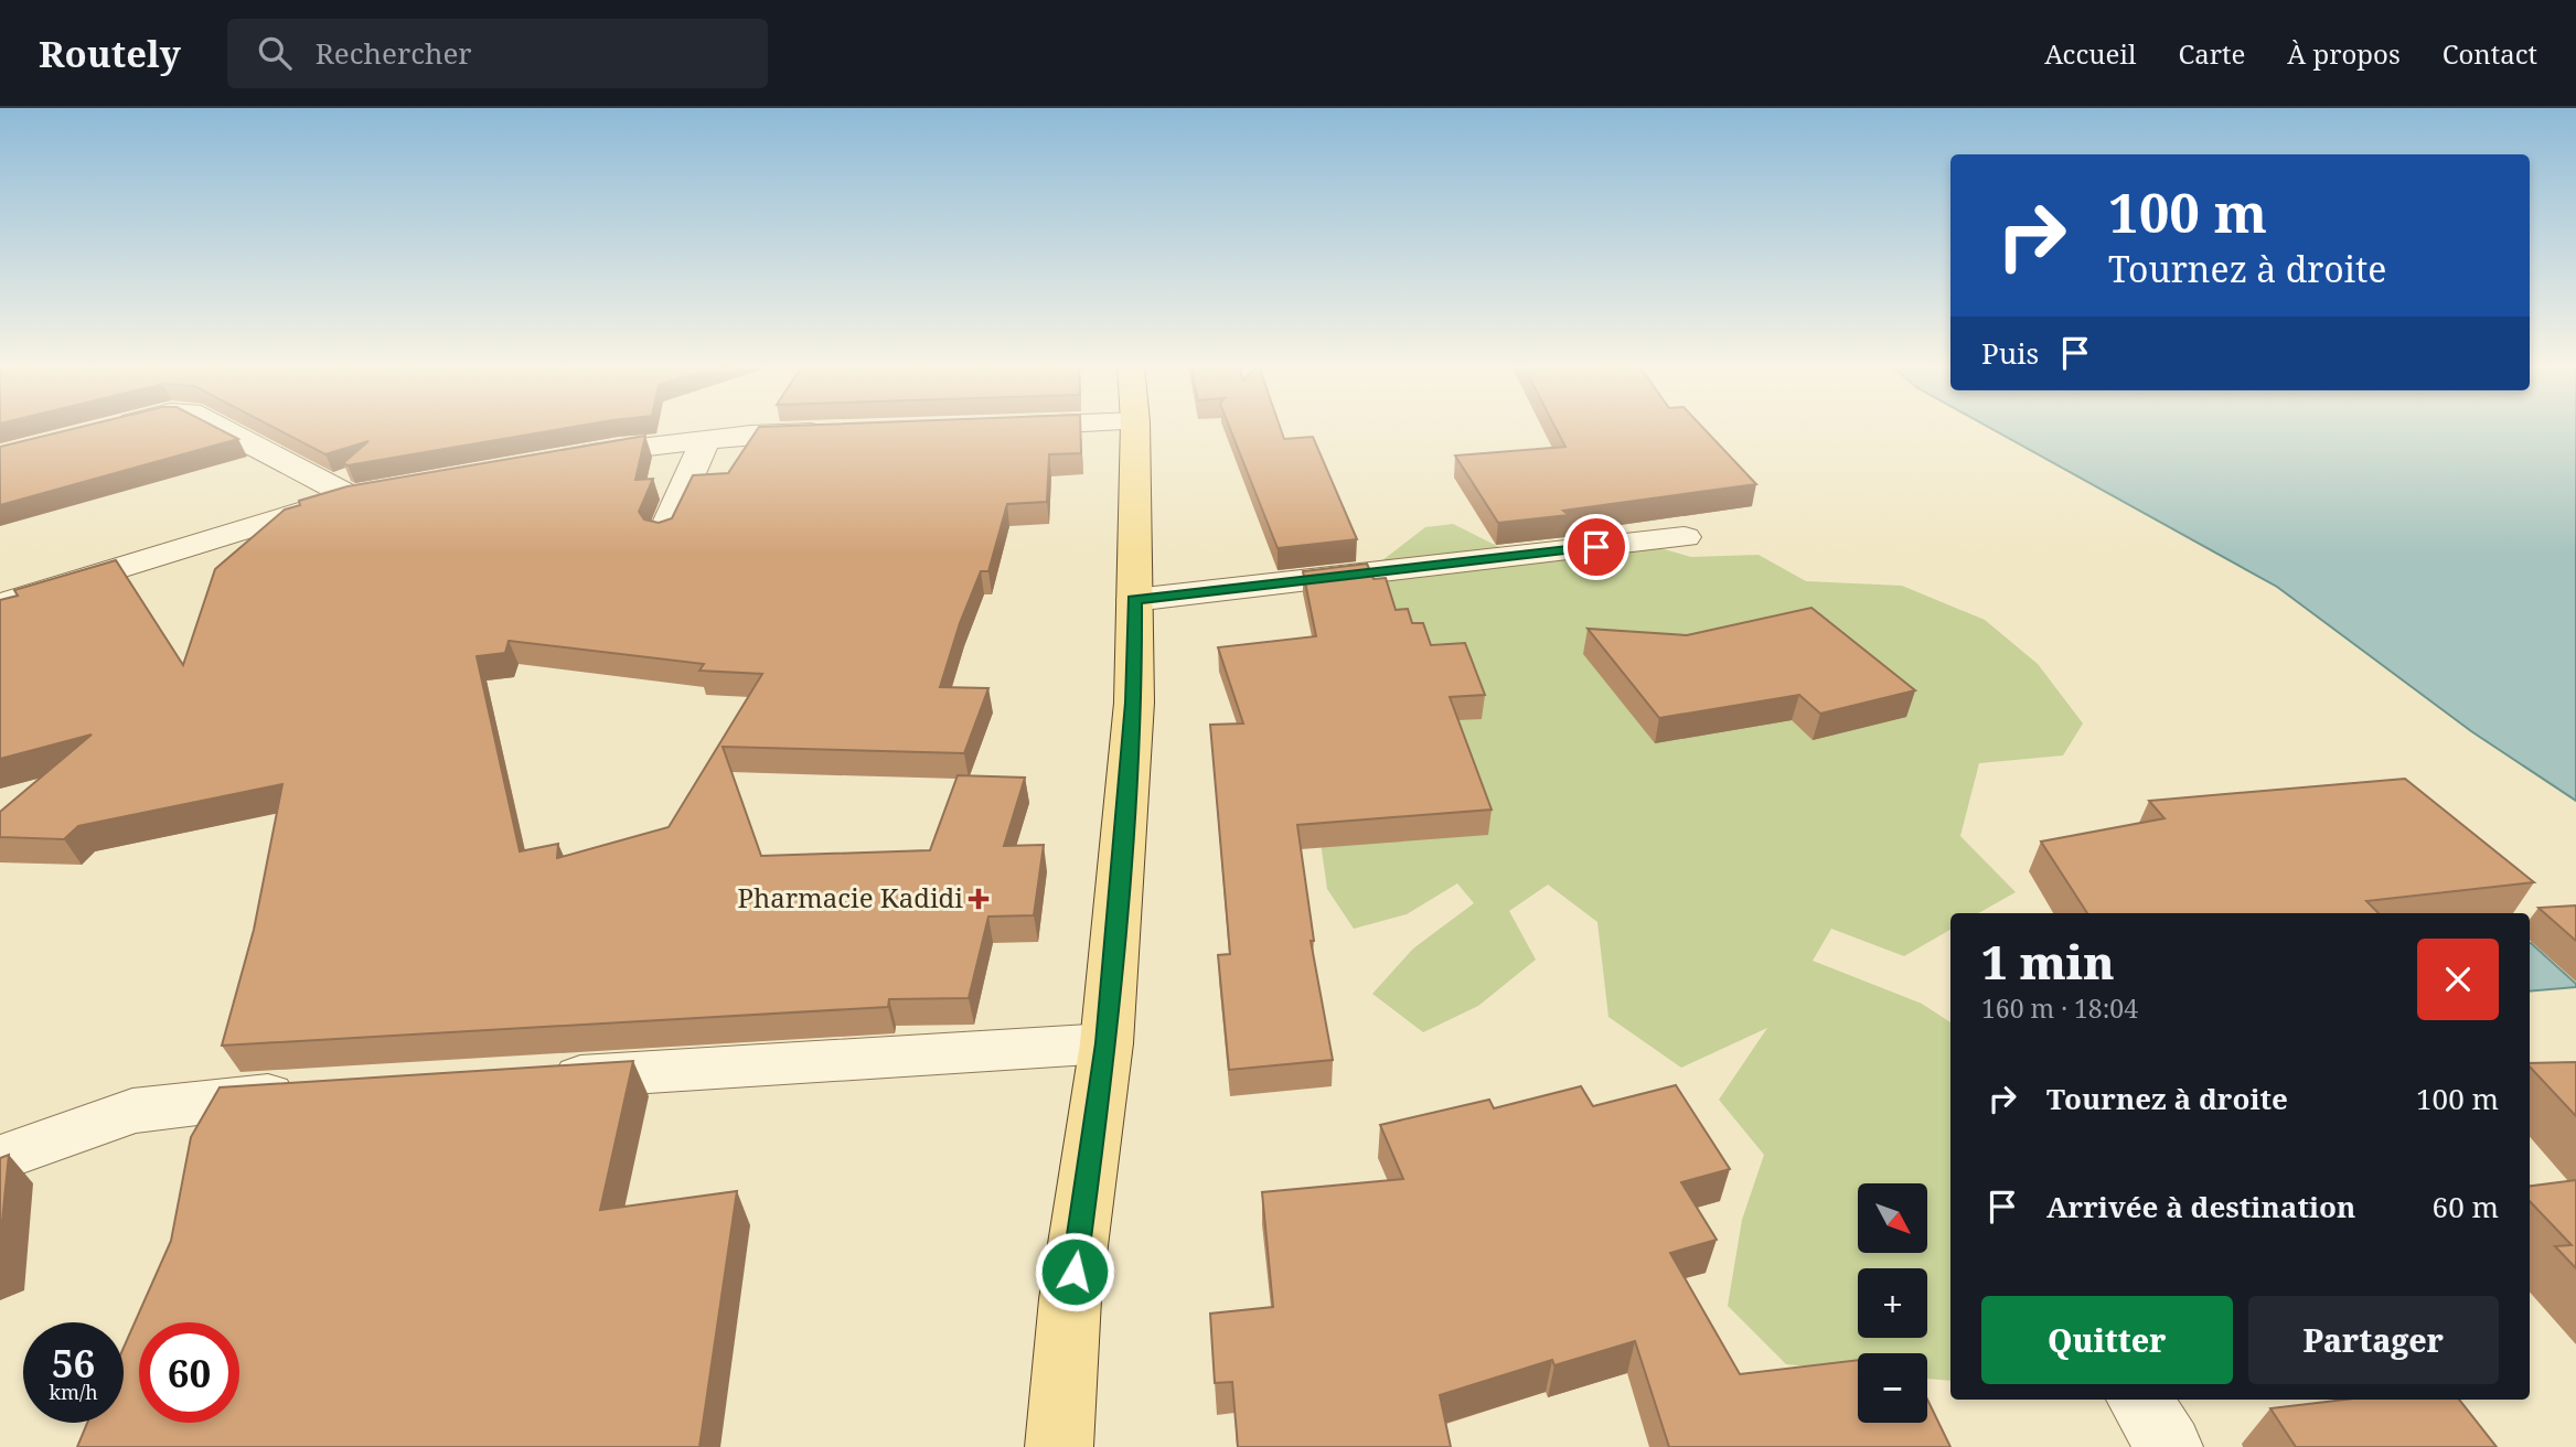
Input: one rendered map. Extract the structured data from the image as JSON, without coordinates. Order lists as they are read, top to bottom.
{
  "places": {
    "health": ["Pharmacie Kadidi"]
  },
  "north": "bottom right",
  "page": {
    "header": "Routely",
    "search": "Rechercher",
    "nav": [
      "Accueil",
      "Carte",
      "À propos",
      "Contact"
    ],
    "turn": ["100 m", "Tournez à droite"],
    "then": "Puis",
    "heading": ["1 min", "160 m · 18:04"],
    "list": [
      {
        "name": "Tournez à droite",
        "value": "100 m"
      },
      {
        "name": "Arrivée à destination",
        "value": "60 m"
      }
    ],
    "map_buttons": ["+", "−"],
    "buttons": ["Quitter", "Partager"],
    "speed": "56 km/h",
    "limit": "60"
  }
}
